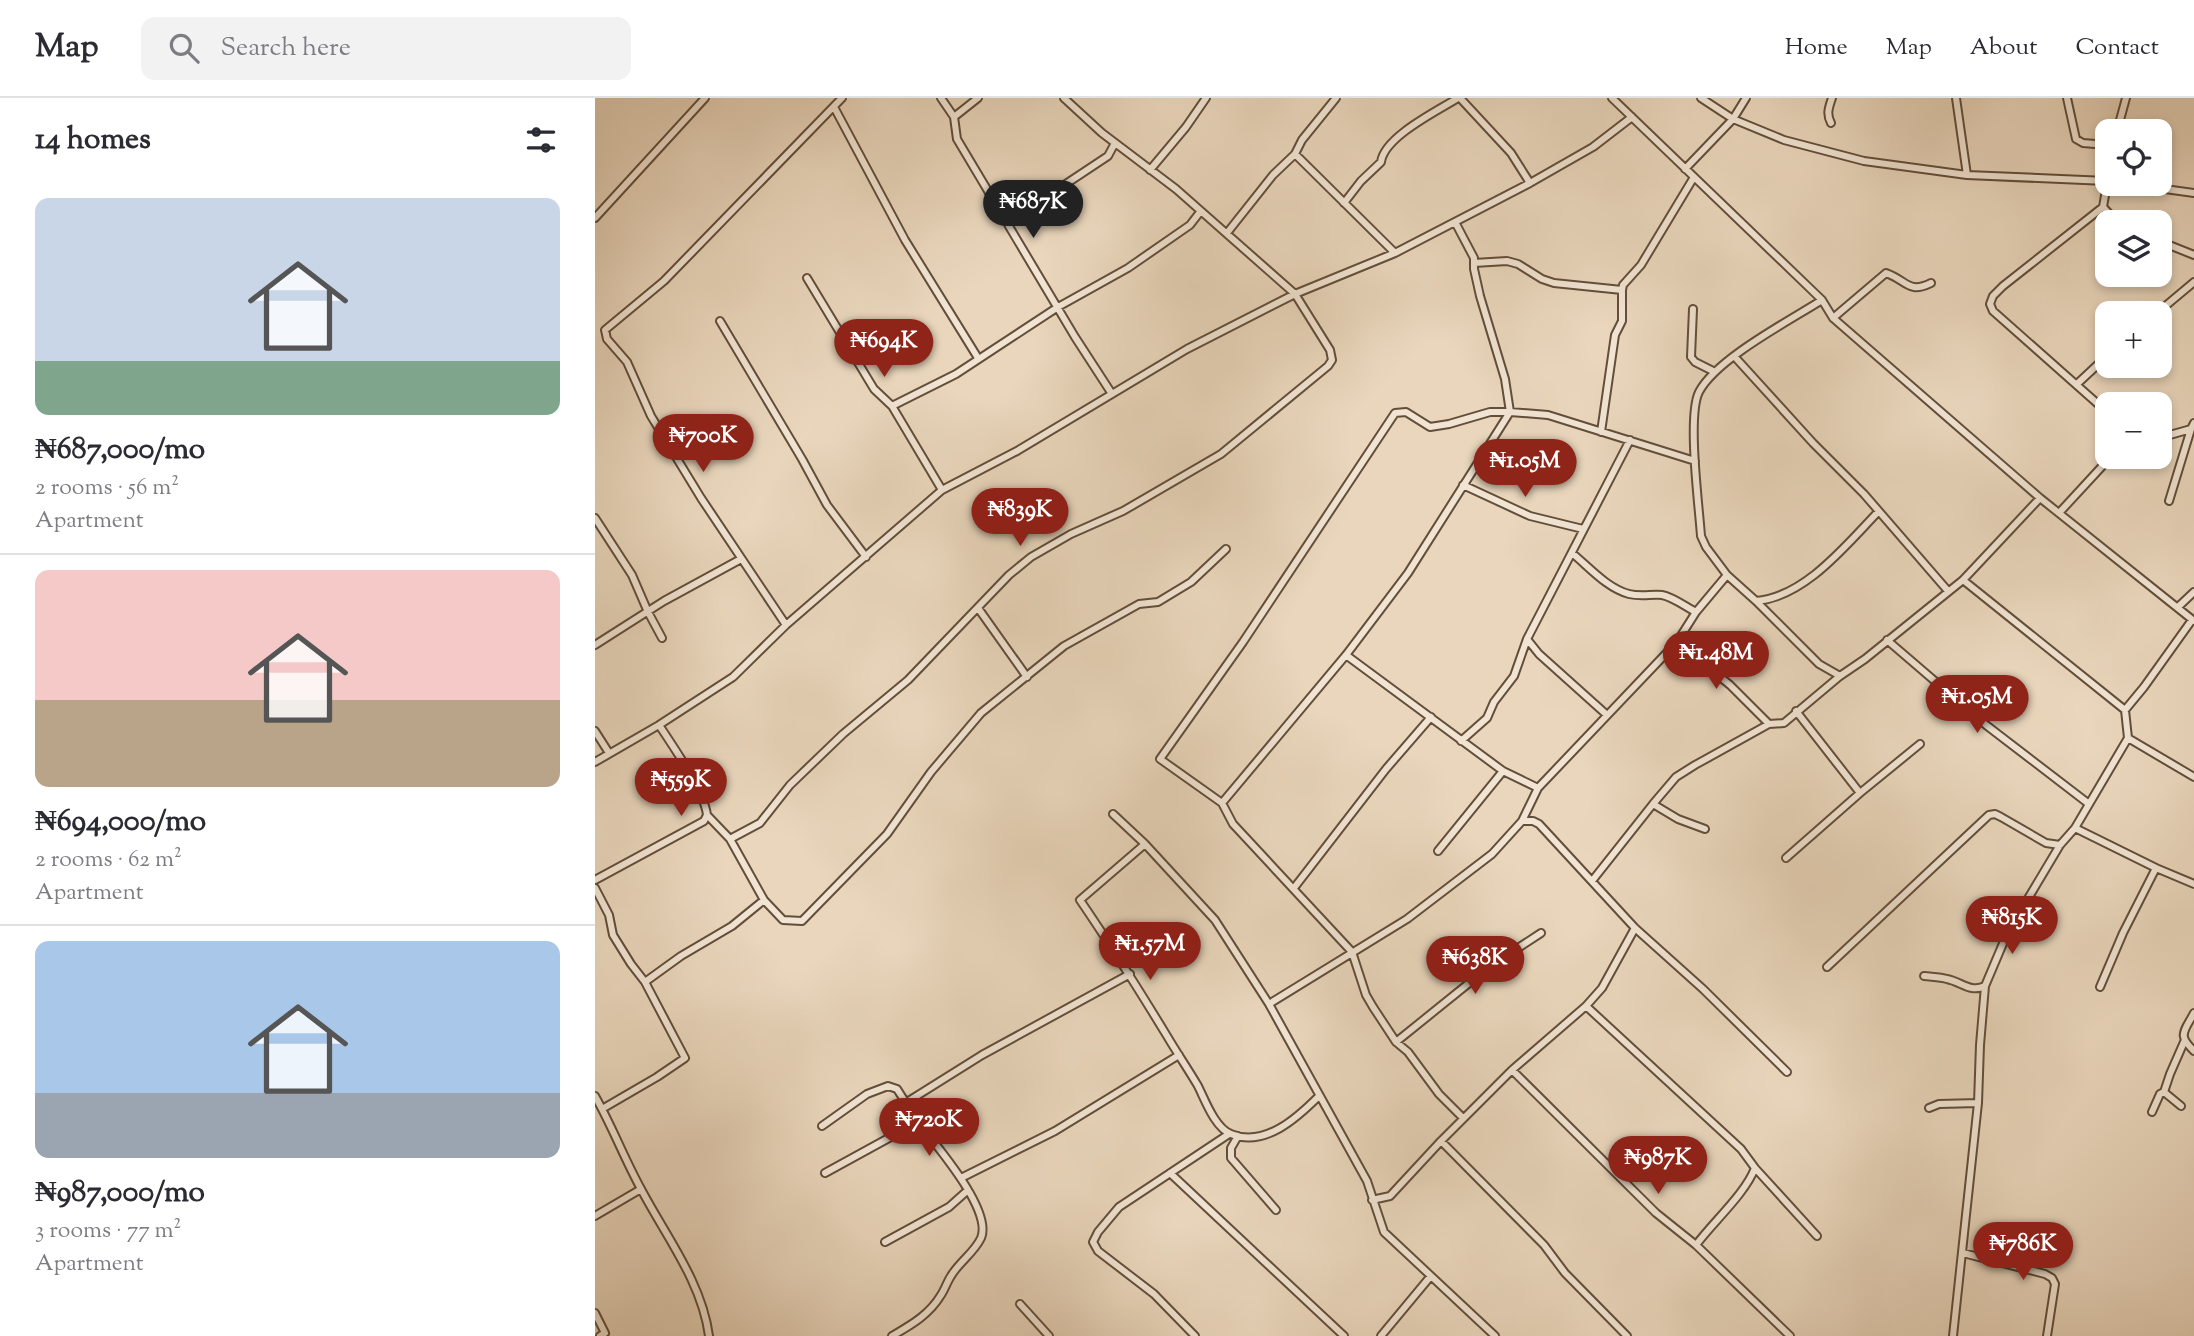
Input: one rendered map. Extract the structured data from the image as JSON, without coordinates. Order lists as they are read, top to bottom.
{
  "page": {
    "header": "Map",
    "search": "Search here",
    "nav": [
      "Home",
      "Map",
      "About",
      "Contact"
    ],
    "heading": "14 homes",
    "map_buttons": ["+", "−"],
    "price": [
      "₦687K",
      "₦694K",
      "₦700K",
      "₦1.05M",
      "₦839K",
      "₦1.48M",
      "₦1.05M",
      "₦559K",
      "₦815K",
      "₦1.57M",
      "₦638K",
      "₦720K",
      "₦987K",
      "₦786K"
    ],
    "list": [
      {
        "name": "₦687,000/mo",
        "note": "2 rooms · 56 m² · Apartment"
      },
      {
        "name": "₦694,000/mo",
        "note": "2 rooms · 62 m² · Apartment"
      },
      {
        "name": "₦987,000/mo",
        "note": "3 rooms · 77 m² · Apartment"
      }
    ]
  }
}
